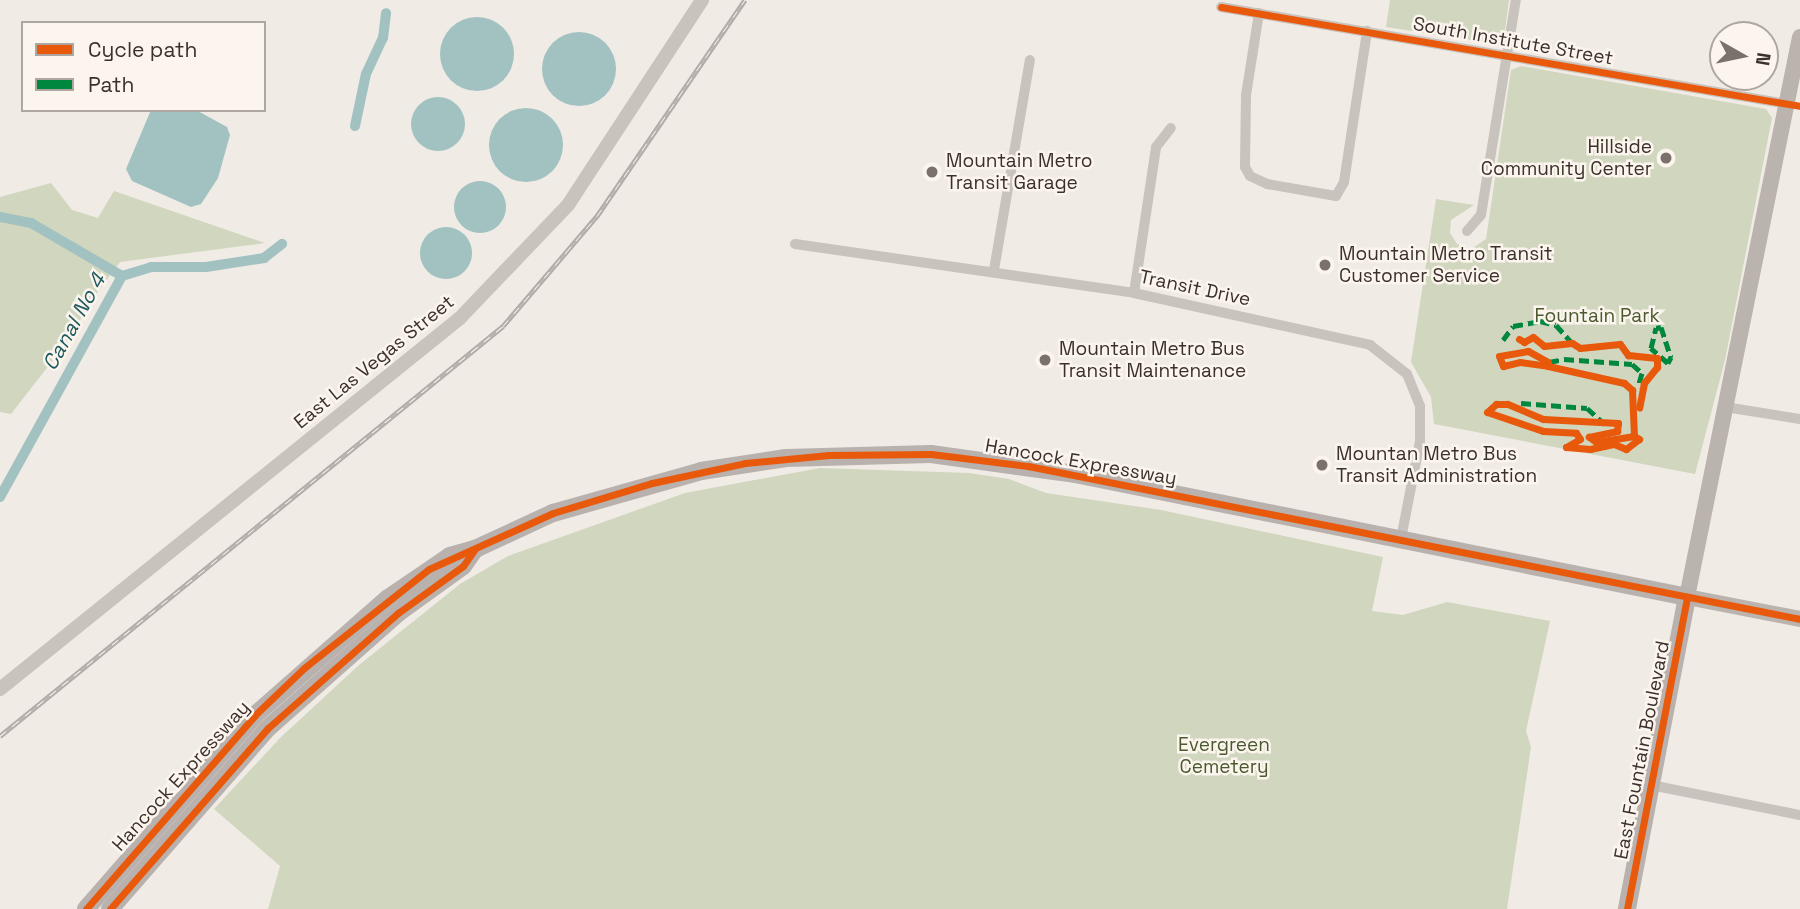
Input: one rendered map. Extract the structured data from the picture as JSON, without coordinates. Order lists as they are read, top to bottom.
{
  "streets": {
    "main road": ["Hancock Expressway", "East Fountain Boulevard"],
    "street": ["South Institute Street", "Transit Drive", "East Las Vegas Street"]
  },
  "crossings": [
    ["South Institute Street", "East Fountain Boulevard"],
    ["Transit Drive", "Hancock Expressway"],
    ["Hancock Expressway", "East Fountain Boulevard"]
  ],
  "water": ["Canal No 4"],
  "parks": ["Fountain Park", "Evergreen Cemetery"],
  "places": [
    "Hillside Community Center",
    "Mountain Metro Transit Garage",
    "Mountain Metro Transit Customer Service",
    "Mountain Metro Bus Transit Maintenance",
    "Mountan Metro Bus Transit Administration"
  ],
  "legend": ["Cycle path", "Path"],
  "north": "right"
}
